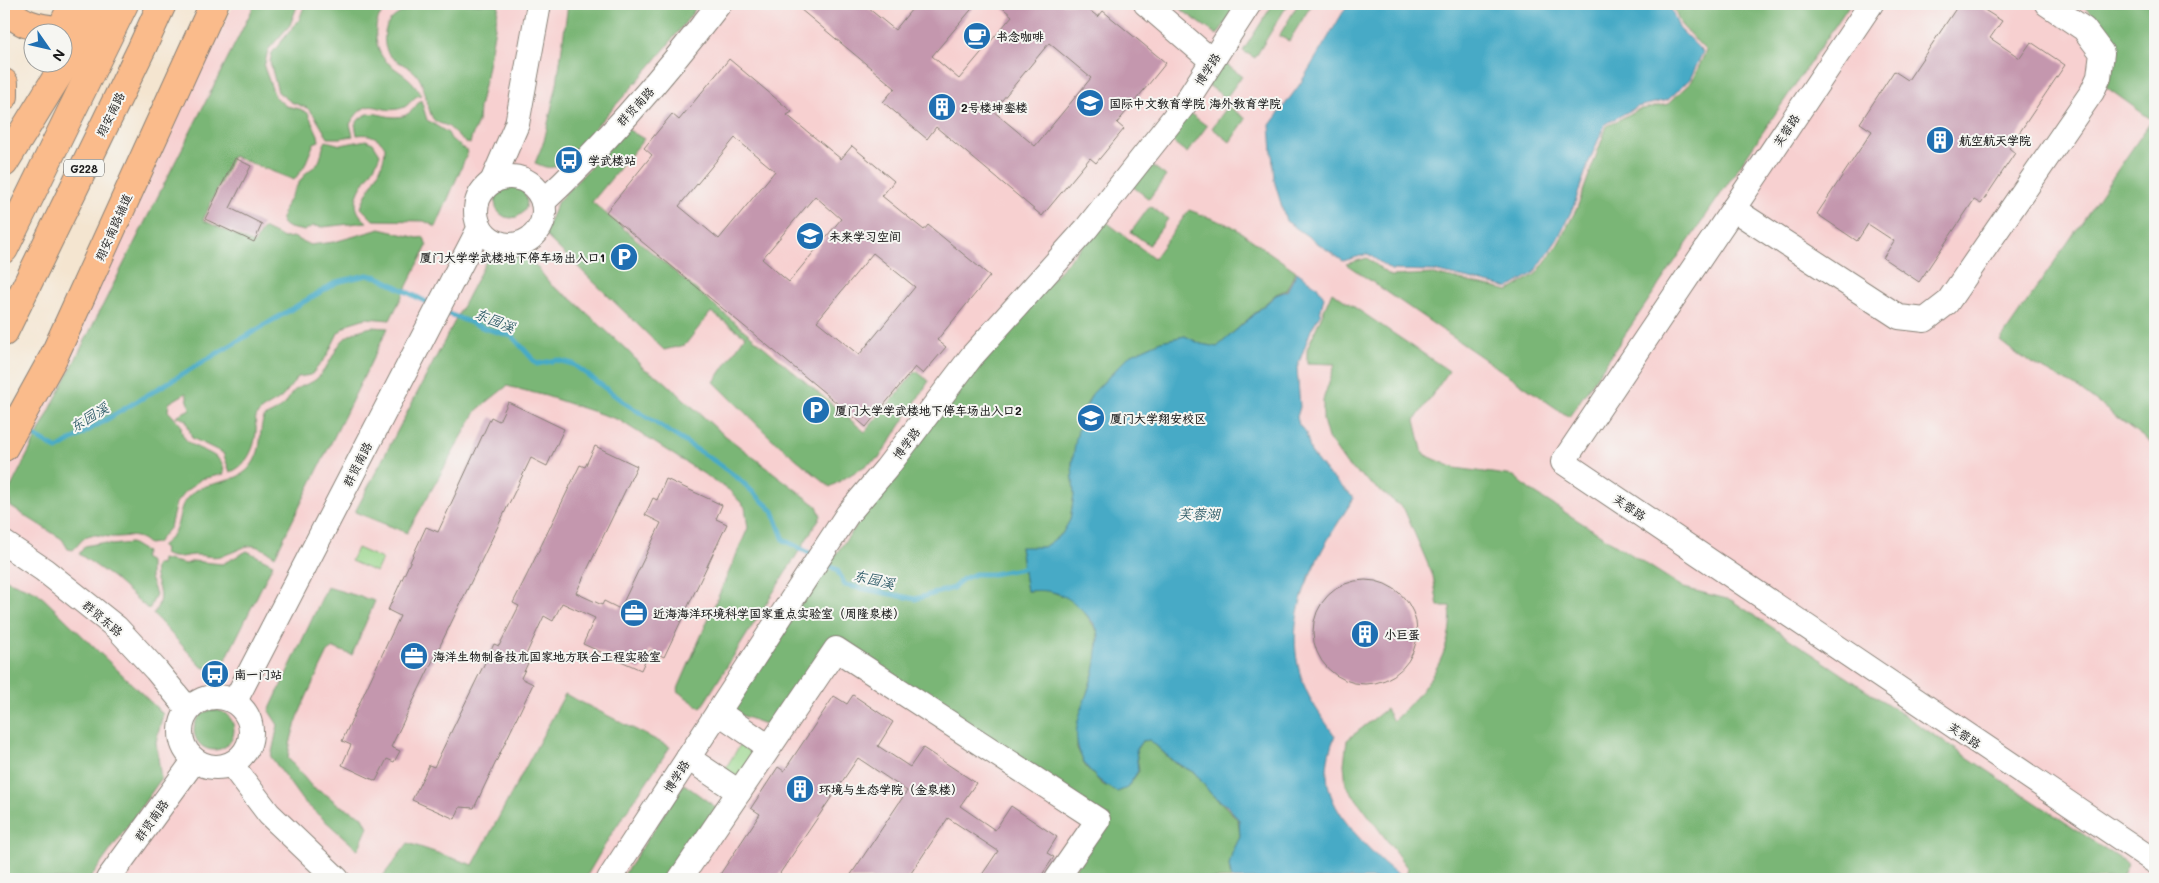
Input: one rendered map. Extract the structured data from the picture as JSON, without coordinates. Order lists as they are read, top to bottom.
{
  "streets": {
    "main road": ["翔安南路", "G228", "翔安南路辅道"],
    "street": [
      "博学路",
      "群贤南路",
      "芙蓉路",
      "群贤东路"
    ]
  },
  "crossings": [
    ["群贤南路", "群贤东路"]
  ],
  "water": ["东园溪", "芙蓉湖"],
  "places": {
    "cafe": ["书念咖啡"],
    "school or university": ["国际中文教育学院 海外教育学院", "未来学习空间", "厦门大学翔安校区"],
    "building": [
      "2号楼坤銮楼",
      "航空航天学院",
      "小巨蛋",
      "环境与生态学院（金泉楼）"
    ],
    "bus stop": ["学武楼站", "南一门站"],
    "parking": ["厦门大学学武楼地下停车场出入口1", "厦门大学学武楼地下停车场出入口2"],
    "office": ["近海海洋环境科学国家重点实验室（周隆泉楼）", "海洋生物制备技术国家地方联合工程实验室"]
  },
  "north": "bottom right"
}
